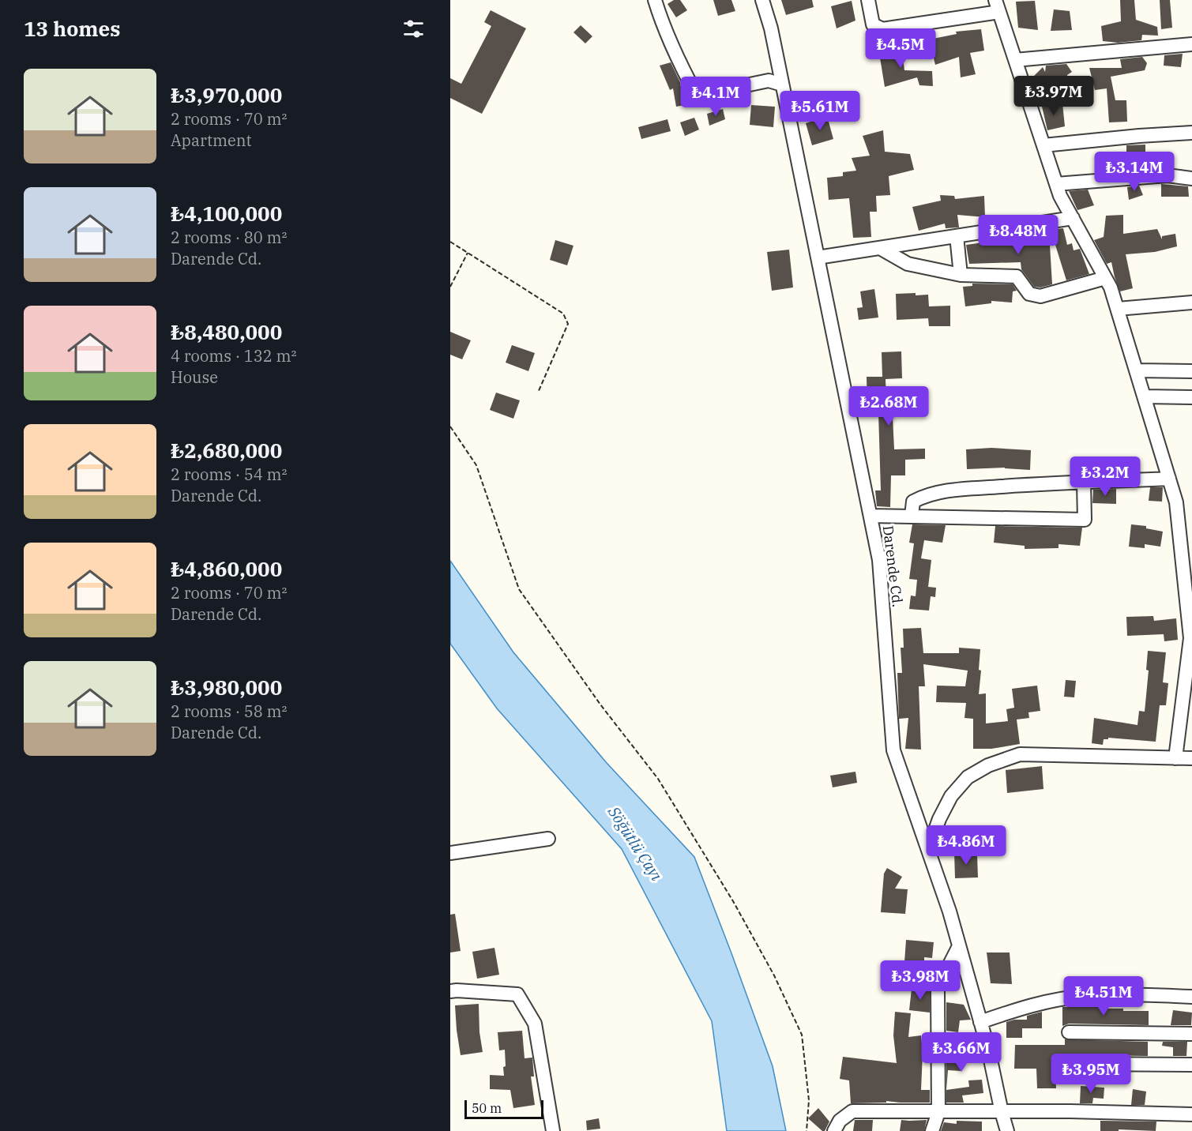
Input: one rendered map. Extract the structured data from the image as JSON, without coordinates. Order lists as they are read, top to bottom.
{
  "streets": {
    "street": ["Darende Cd."]
  },
  "water": ["Söğütlü Çayı"],
  "scale_bar": "50 m",
  "page": {
    "heading": "13 homes",
    "price": [
      "₺4.5M",
      "₺3.97M",
      "₺4.1M",
      "₺5.61M",
      "₺3.14M",
      "₺8.48M",
      "₺2.68M",
      "₺3.2M",
      "₺4.86M",
      "₺3.98M",
      "₺4.51M",
      "₺3.66M",
      "₺3.95M"
    ],
    "list": [
      {
        "name": "₺3,970,000",
        "note": "2 rooms · 70 m² · Apartment"
      },
      {
        "name": "₺4,100,000",
        "note": "2 rooms · 80 m² · Darende Cd."
      },
      {
        "name": "₺8,480,000",
        "note": "4 rooms · 132 m² · House"
      },
      {
        "name": "₺2,680,000",
        "note": "2 rooms · 54 m² · Darende Cd."
      },
      {
        "name": "₺4,860,000",
        "note": "2 rooms · 70 m² · Darende Cd."
      },
      {
        "name": "₺3,980,000",
        "note": "2 rooms · 58 m² · Darende Cd."
      }
    ],
    "scale": "50 m"
  }
}
